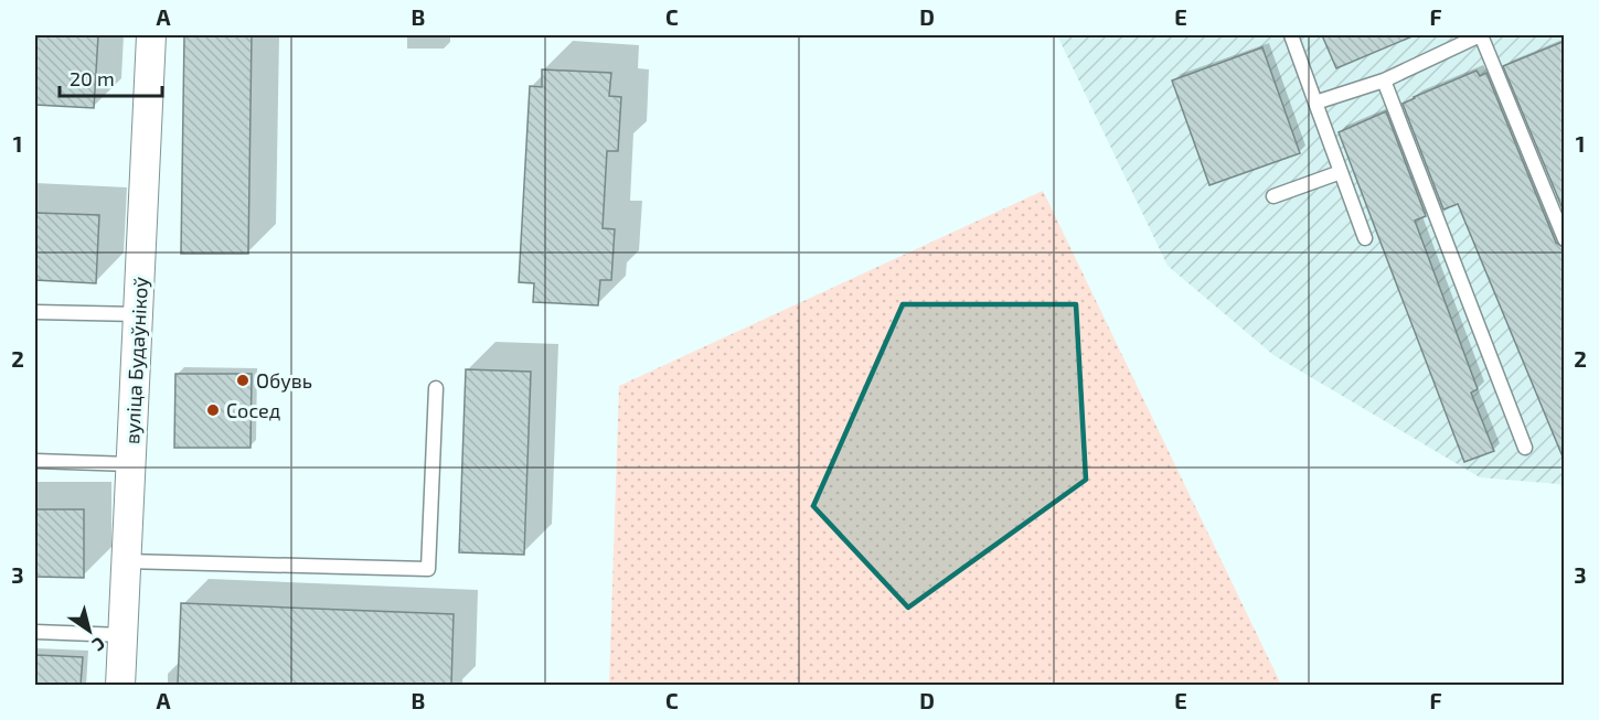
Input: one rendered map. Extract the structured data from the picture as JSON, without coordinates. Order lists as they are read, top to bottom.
{
  "streets": {
    "street": ["вуліца Будаўнікоў"]
  },
  "places": ["Обувь", "Сосед"],
  "scale_bar": "20 m",
  "north": "bottom right",
  "grid": {
    "columns": [
      "A",
      "B",
      "C",
      "D",
      "E",
      "F"
    ],
    "rows": ["1", "2", "3"]
  }
}
